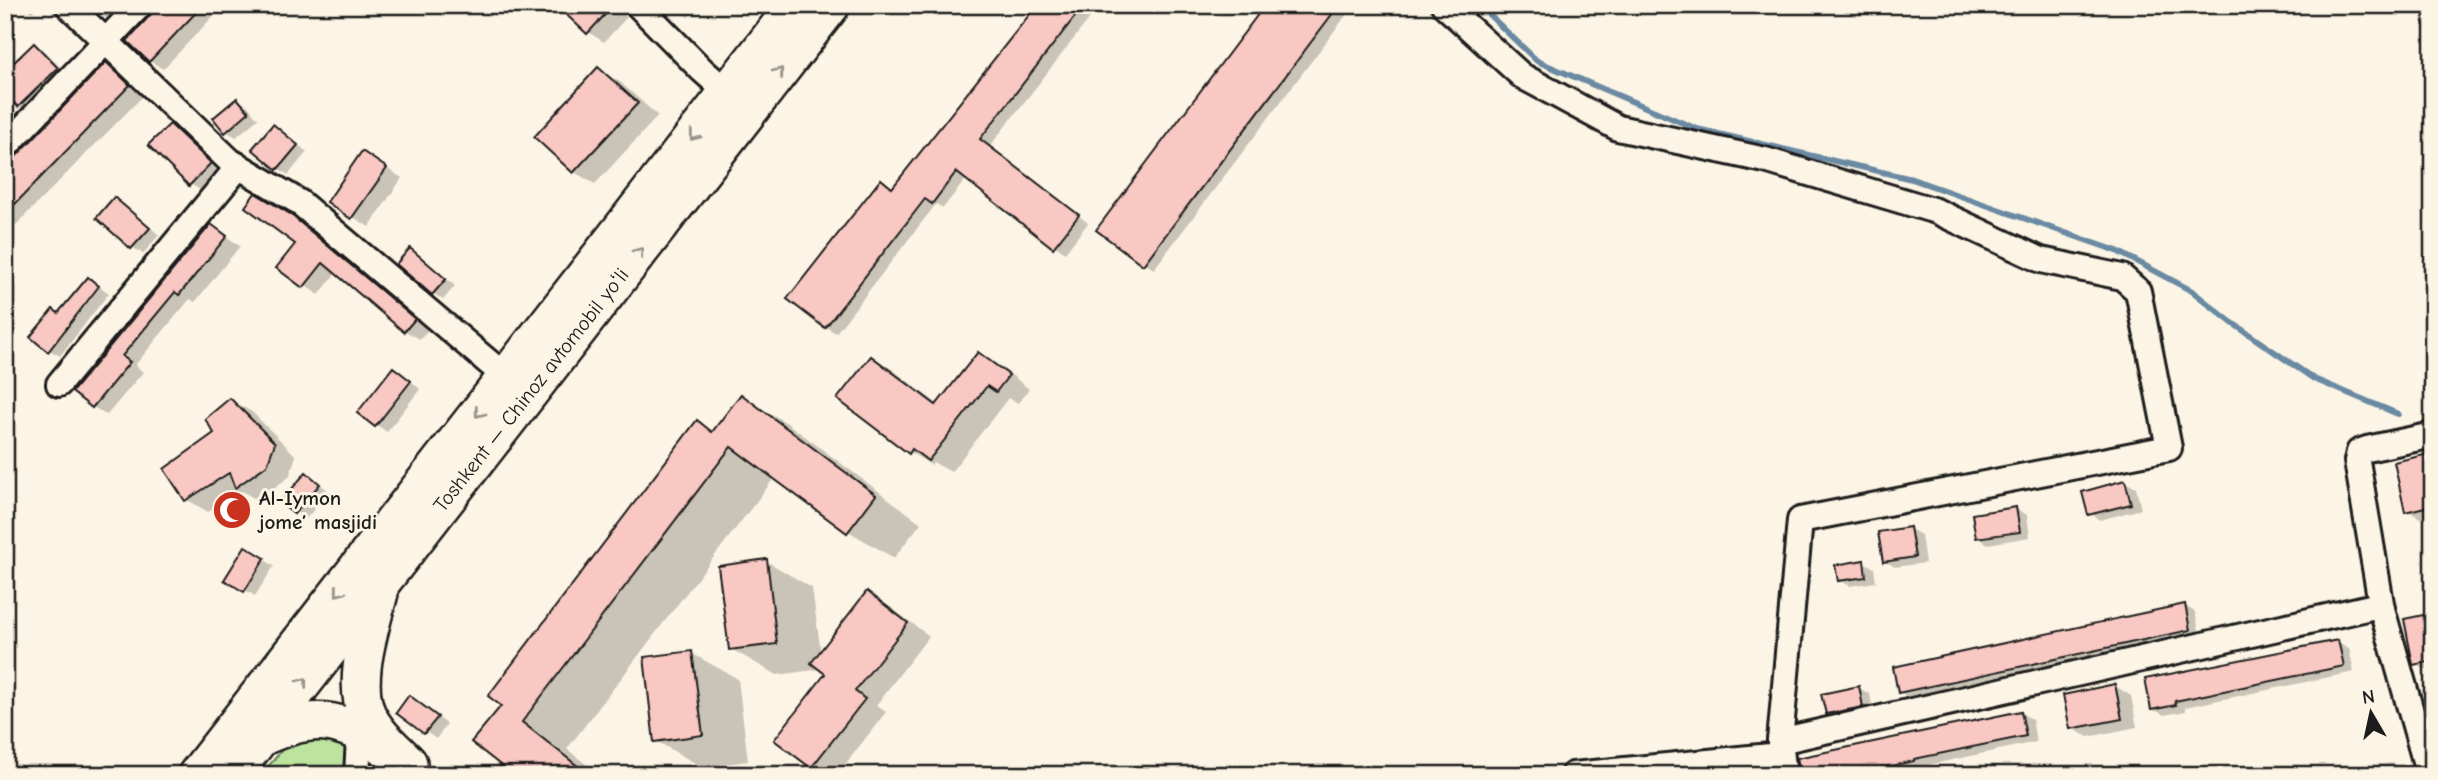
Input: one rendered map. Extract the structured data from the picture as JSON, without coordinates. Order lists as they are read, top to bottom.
{
  "streets": {
    "highway": ["Toshkent — Chinoz avtomobil yoʻli"]
  },
  "places": {
    "mosque": ["Al-Iymon jome’ masjidi"]
  },
  "north": "top"
}
